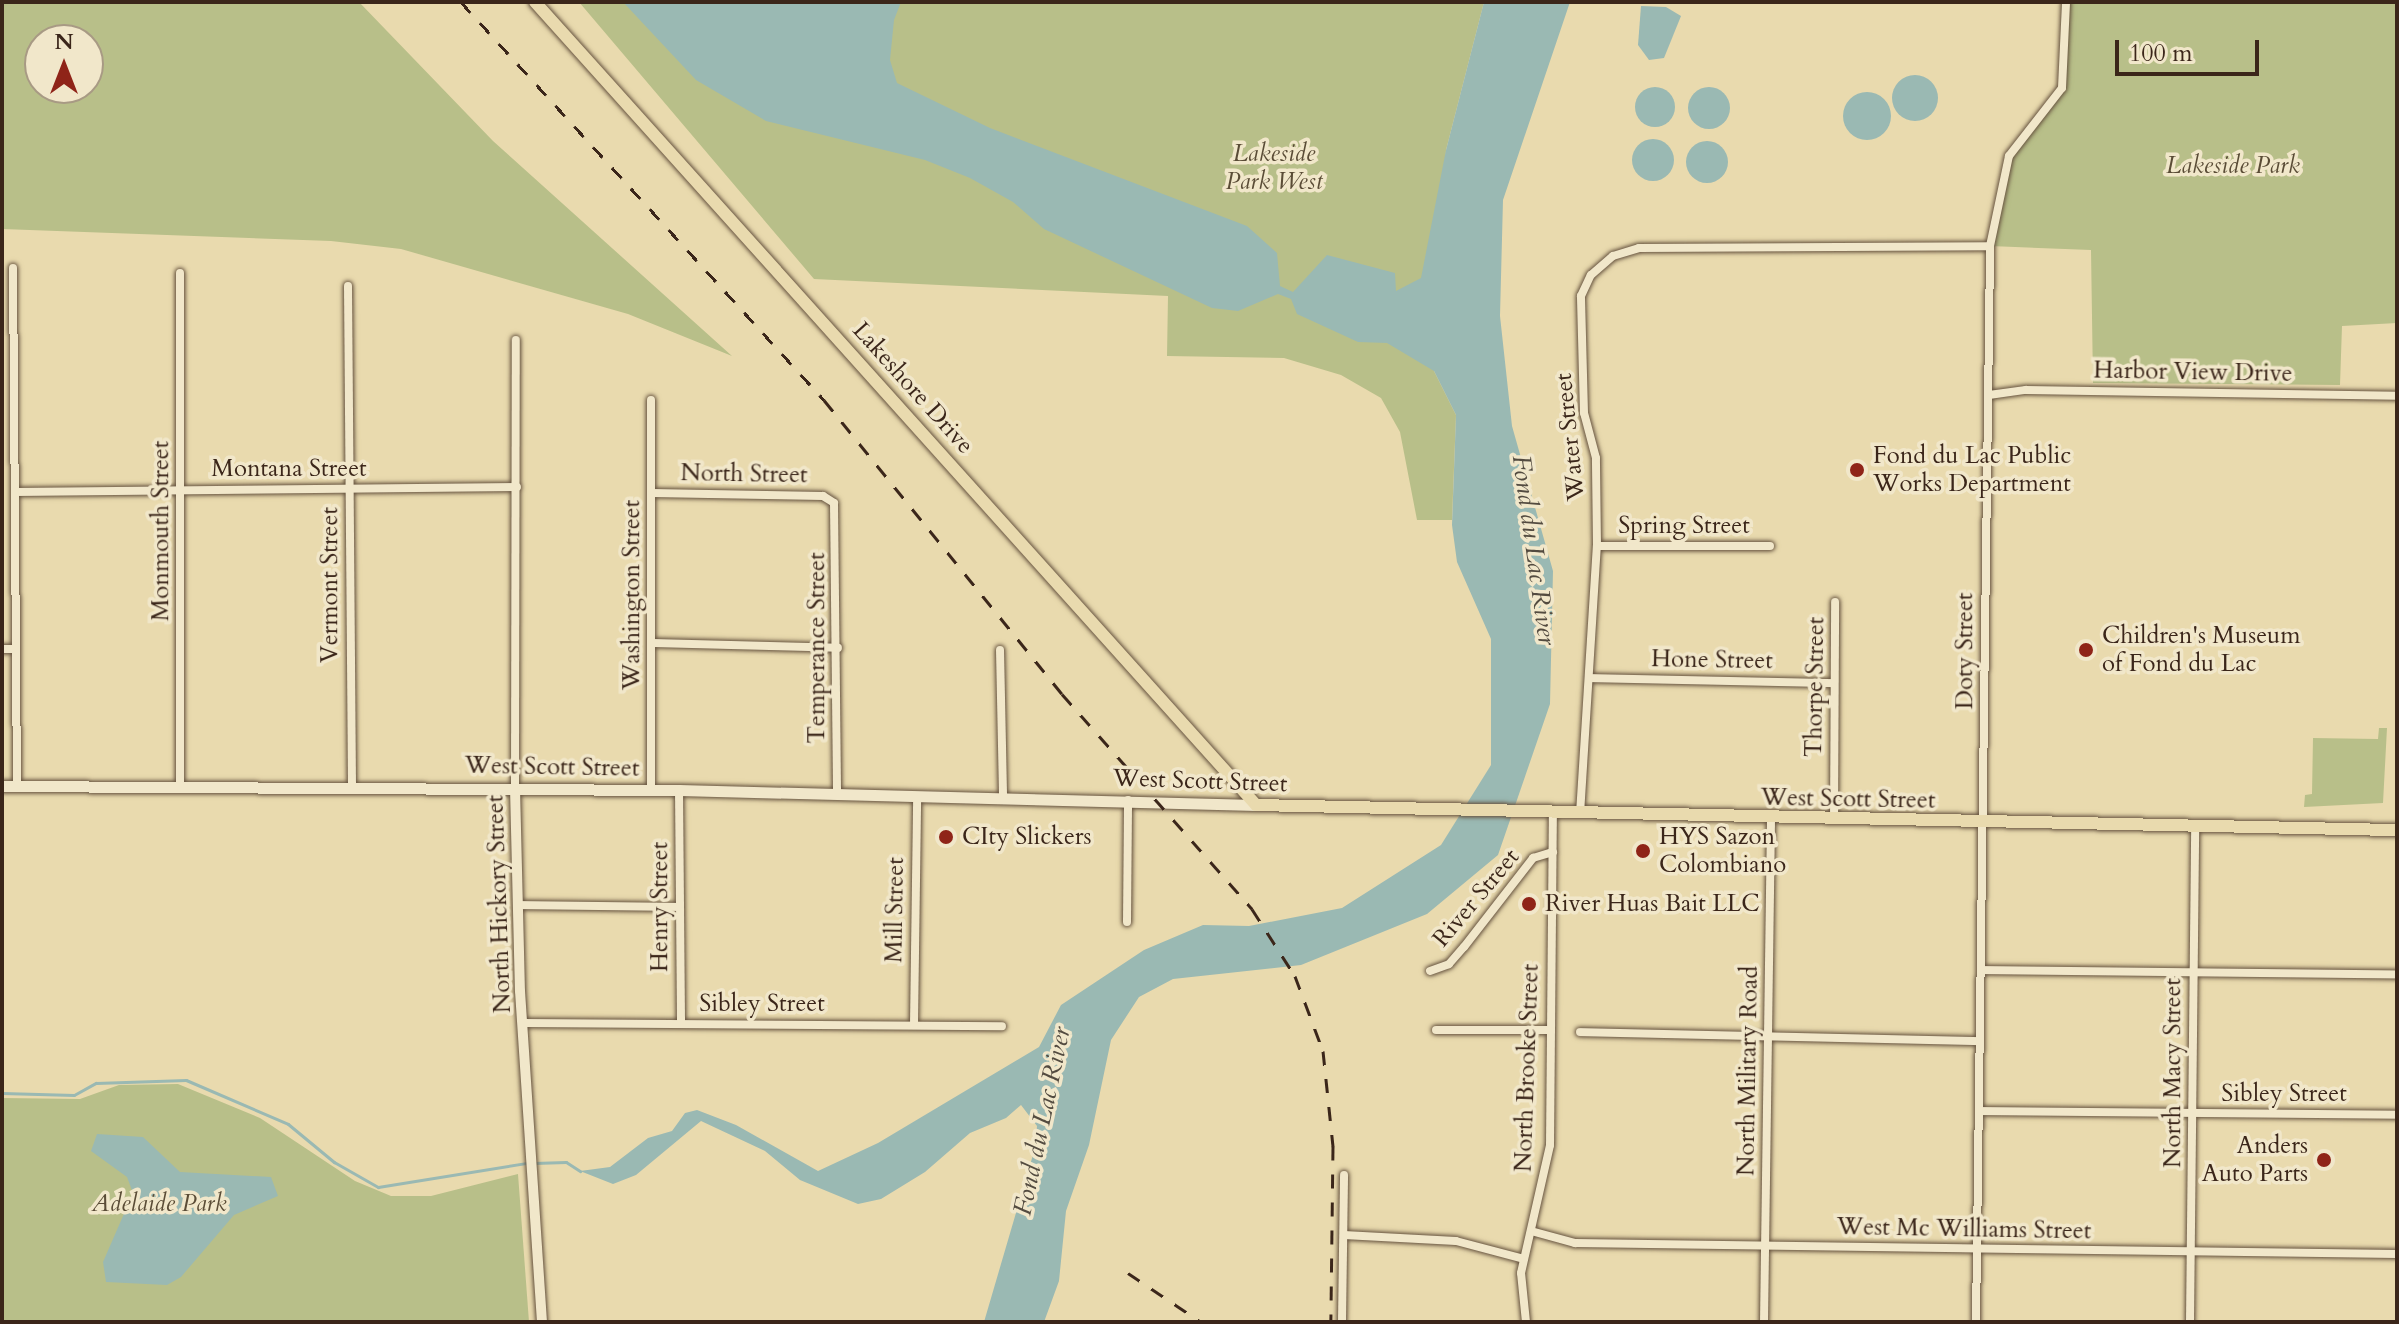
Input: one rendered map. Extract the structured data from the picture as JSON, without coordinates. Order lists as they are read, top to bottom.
{
  "streets": {
    "main road": ["Lakeshore Drive", "West Scott Street"],
    "street": [
      "Harbor View Drive",
      "Water Street",
      "Montana Street",
      "North Street",
      "Spring Street",
      "Monmouth Street",
      "Vermont Street",
      "Washington Street",
      "Temperance Street",
      "Doty Street",
      "Hone Street",
      "Thorpe Street",
      "River Street",
      "North Hickory Street",
      "Henry Street",
      "Mill Street",
      "Sibley Street",
      "North Brooke Street",
      "North Military Road",
      "North Macy Street",
      "West Mc Williams Street"
    ]
  },
  "crossings": [
    ["Harbor View Drive", "Doty Street"],
    ["Lakeshore Drive", "West Scott Street"],
    ["Water Street", "Spring Street"],
    ["Water Street", "Doty Street"],
    ["Water Street", "Hone Street"],
    ["Water Street", "West Scott Street"],
    ["Montana Street", "Monmouth Street"],
    ["Montana Street", "Vermont Street"],
    ["Montana Street", "North Hickory Street"],
    ["North Street", "Washington Street"],
    ["North Street", "Temperance Street"],
    ["Monmouth Street", "West Scott Street"],
    ["Vermont Street", "West Scott Street"],
    ["Washington Street", "West Scott Street"],
    ["Temperance Street", "West Scott Street"],
    ["Doty Street", "West Scott Street"],
    ["Doty Street", "Sibley Street"],
    ["Doty Street", "West Mc Williams Street"],
    ["Hone Street", "Thorpe Street"],
    ["Thorpe Street", "West Scott Street"],
    ["West Scott Street", "North Hickory Street"],
    ["West Scott Street", "Henry Street"],
    ["West Scott Street", "Mill Street"],
    ["West Scott Street", "North Brooke Street"],
    ["West Scott Street", "North Military Road"],
    ["West Scott Street", "North Macy Street"],
    ["River Street", "North Brooke Street"],
    ["North Hickory Street", "Sibley Street"],
    ["Henry Street", "Sibley Street"],
    ["Mill Street", "Sibley Street"],
    ["Sibley Street", "North Macy Street"],
    ["North Brooke Street", "West Mc Williams Street"],
    ["North Military Road", "West Mc Williams Street"],
    ["North Macy Street", "West Mc Williams Street"]
  ],
  "water": ["Fond du Lac River"],
  "parks": ["Lakeside Park West", "Lakeside Park", "Adelaide Park"],
  "places": [
    "Fond du Lac Public Works Department",
    "Children's Museum of Fond du Lac",
    "CIty Slickers",
    "HYS Sazon Colombiano",
    "River Huas Bait LLC",
    "Anders Auto Parts"
  ],
  "scale_bar": "100 m",
  "north": "top"
}
